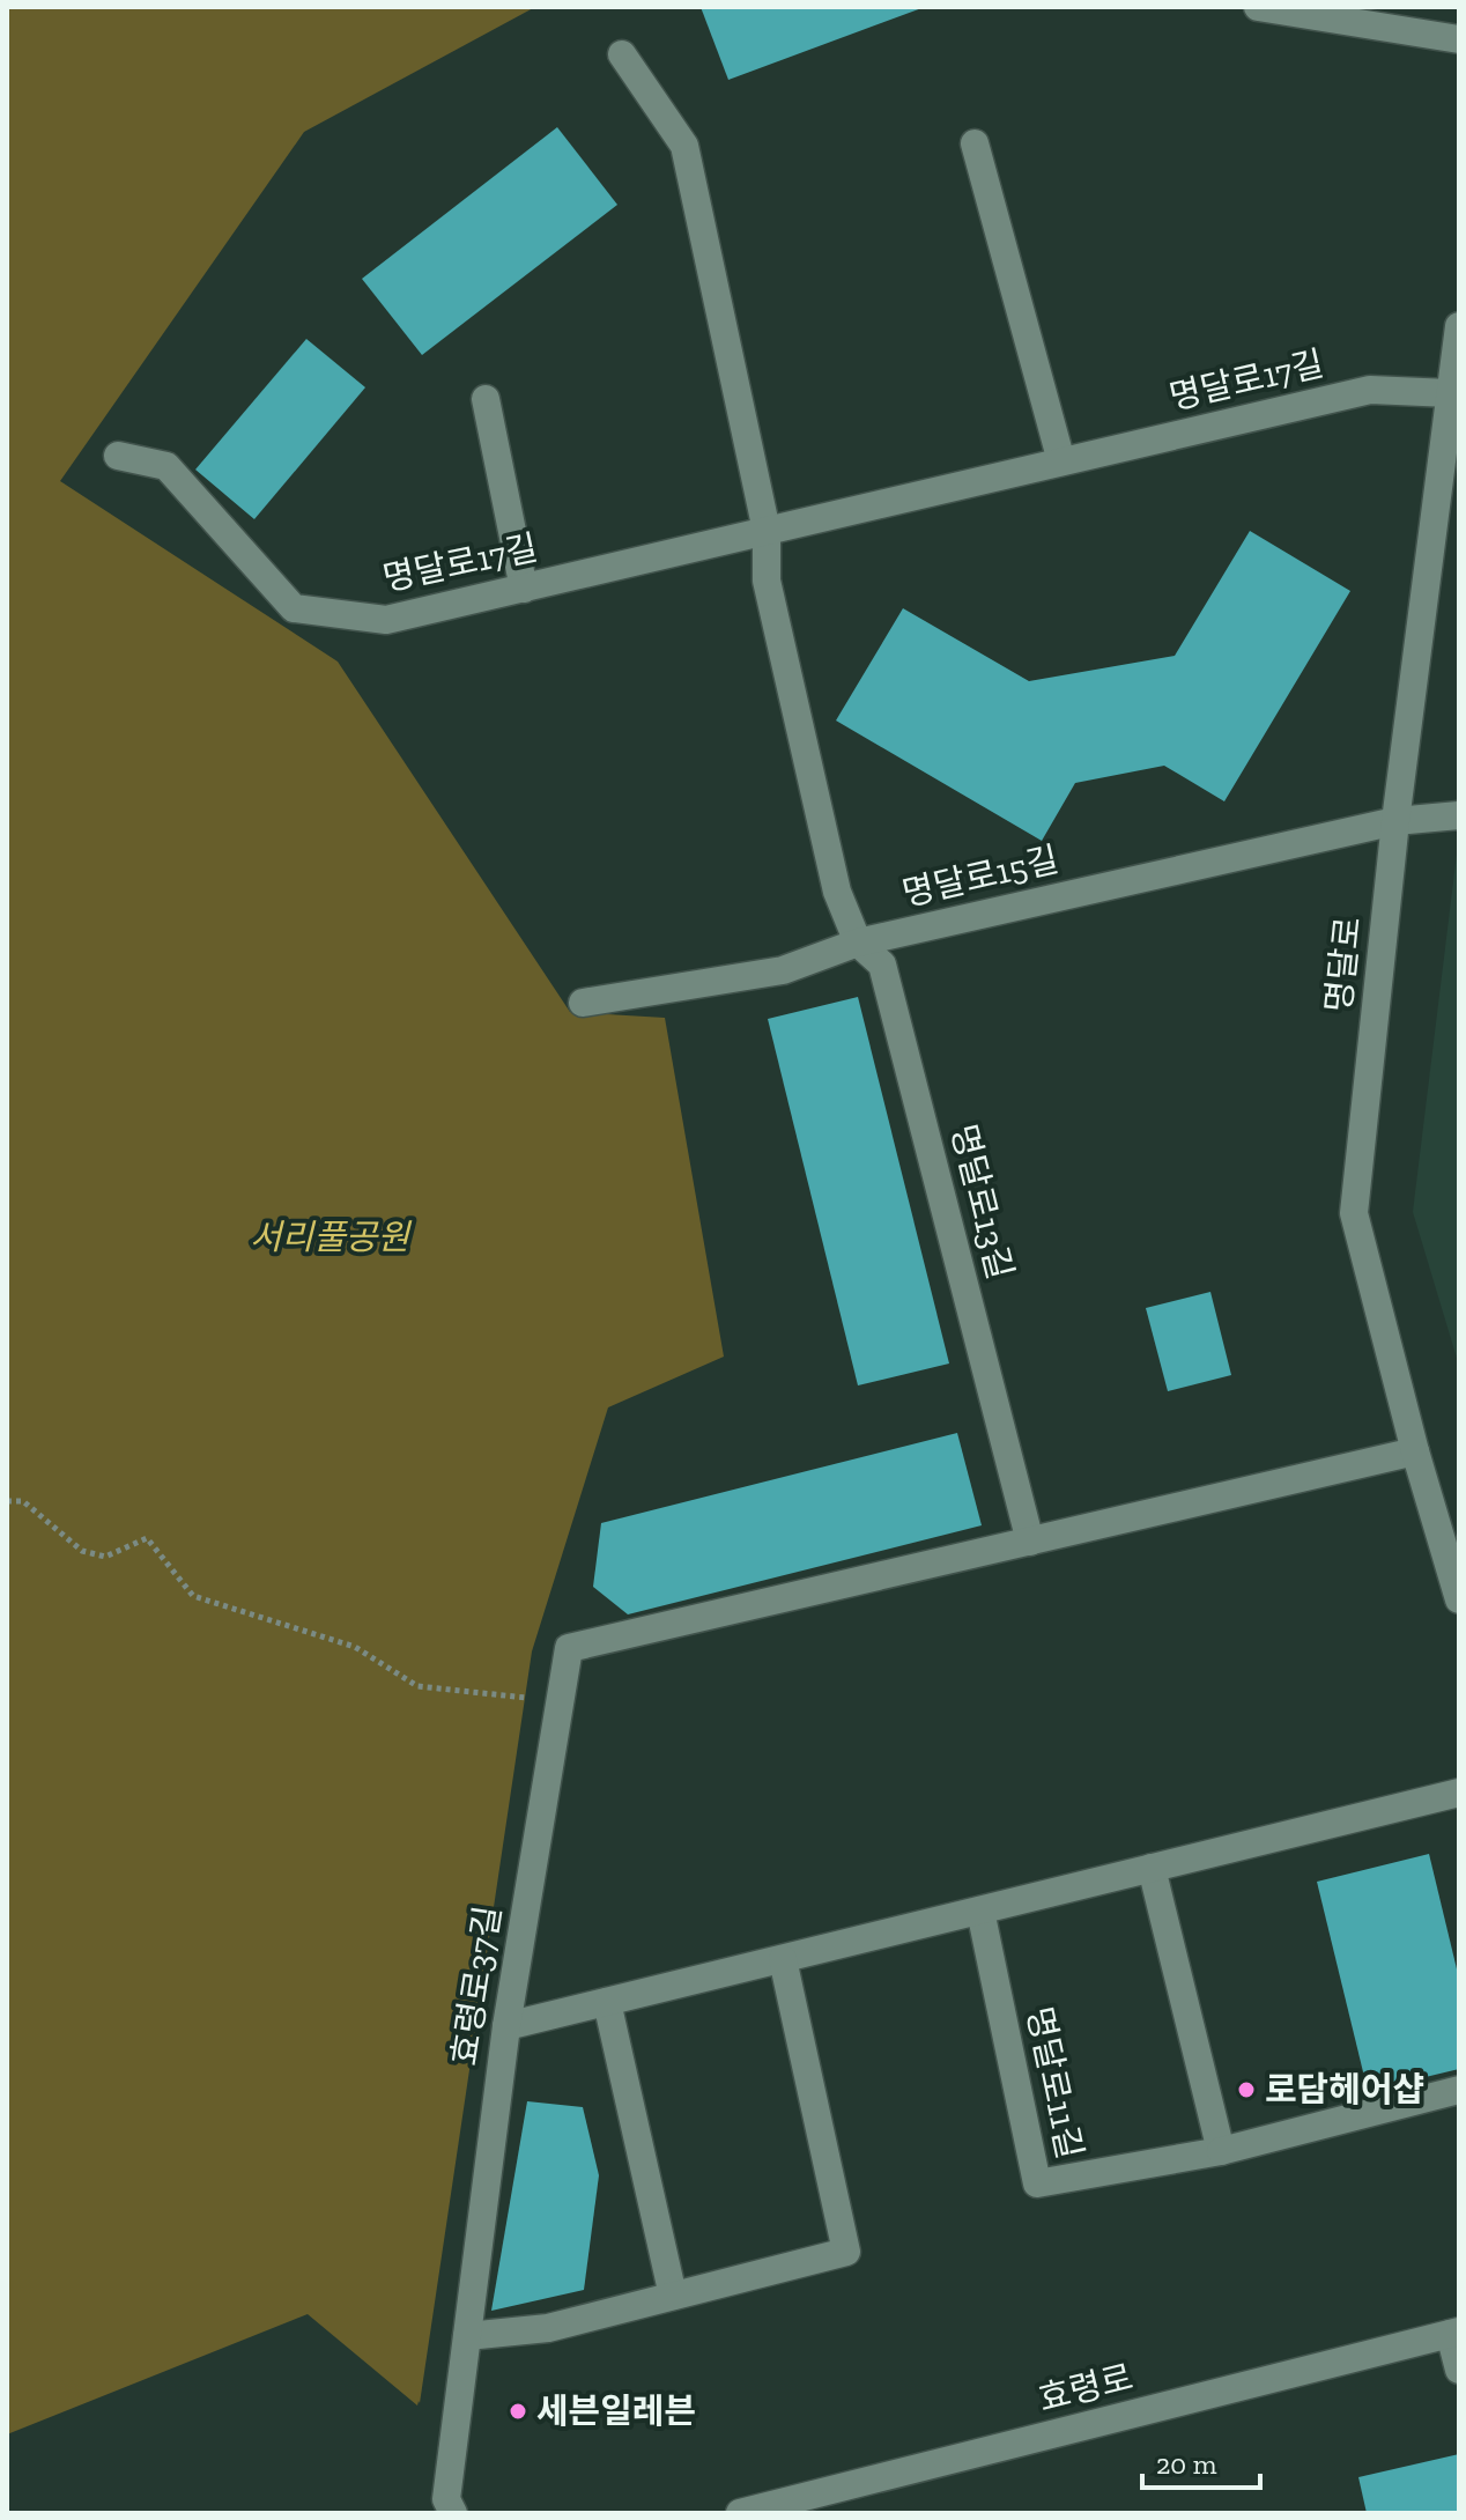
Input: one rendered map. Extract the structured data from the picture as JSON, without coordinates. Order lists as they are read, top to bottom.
{
  "streets": {
    "street": [
      "명달로17길",
      "명달로15길",
      "명달로",
      "명달로13길",
      "효령로37길",
      "명달로11길",
      "효령로"
    ]
  },
  "crossings": [
    ["명달로17길", "명달로"],
    ["명달로17길", "명달로13길"],
    ["명달로15길", "명달로"],
    ["명달로15길", "명달로13길"],
    ["명달로13길", "효령로37길"]
  ],
  "parks": ["서리풀공원"],
  "places": ["로담헤어샵", "세븐일레븐"],
  "scale_bar": "20 m"
}
